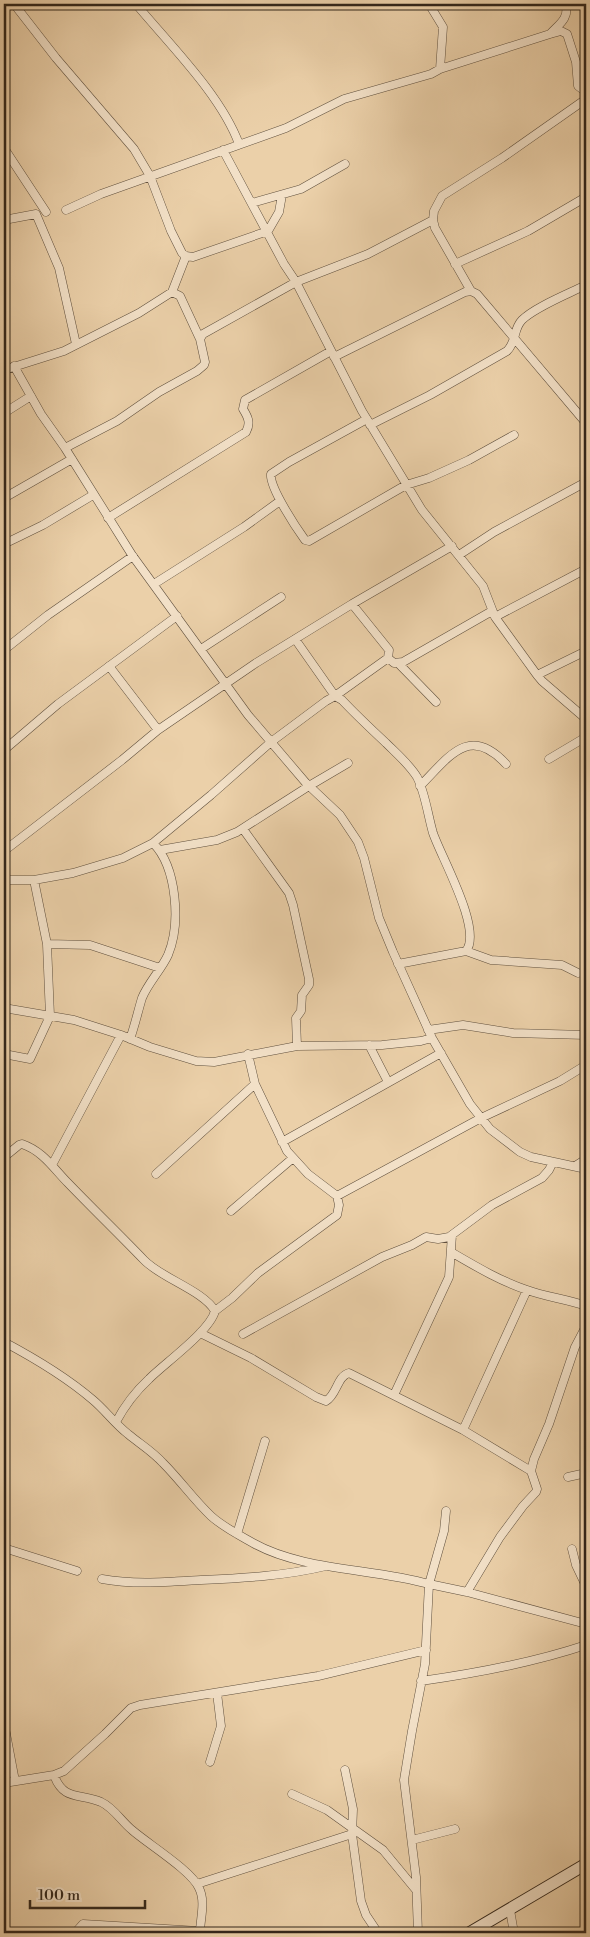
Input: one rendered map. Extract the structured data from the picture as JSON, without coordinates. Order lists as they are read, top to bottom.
{
  "scale_bar": "100 m"
}
